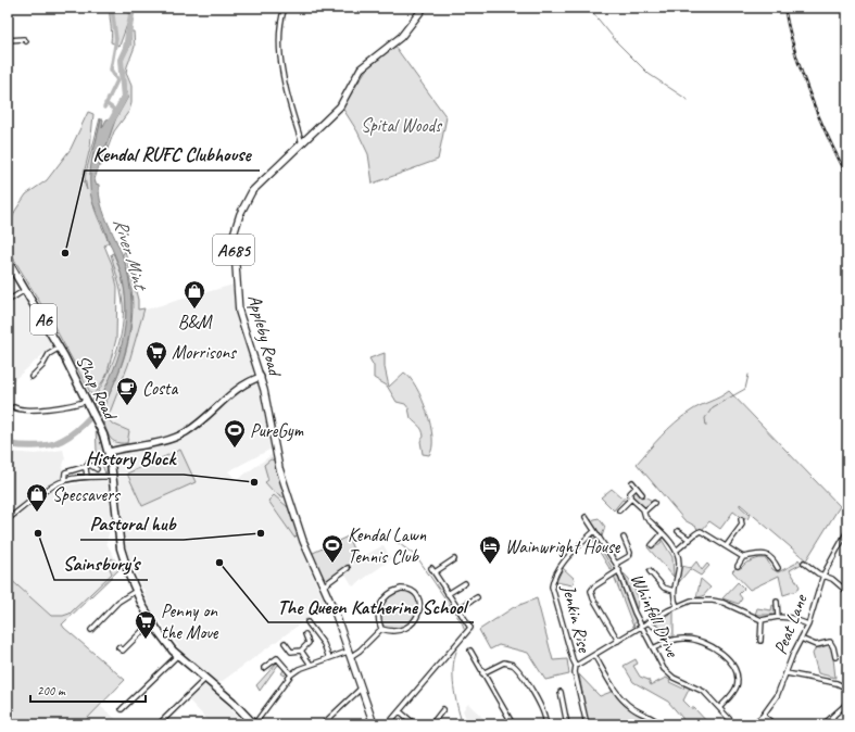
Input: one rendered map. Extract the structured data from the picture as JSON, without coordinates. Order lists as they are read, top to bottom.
{
  "streets": {
    "highway": ["A6", "Shap Road"],
    "main road": ["A685", "Appleby Road"],
    "street": ["Whinfell Drive", "Jenkin Rise", "Peat Lane"]
  },
  "crossings": [
    ["Whinfell Drive", "Jenkin Rise"]
  ],
  "water": ["River Mint"],
  "parks": ["Spital Woods"],
  "places": {
    "other": [
      "Kendal RUFC Clubhouse",
      "History Block",
      "Sainsbury's",
      "Pastoral hub",
      "The Queen Katherine School"
    ],
    "shop": ["B&M", "Specsavers"],
    "supermarket": ["Morrisons", "Penny on the Move"],
    "cafe": ["Costa"],
    "sports": ["PureGym", "Kendal Lawn Tennis Club"],
    "hotel": ["Wainwright House"]
  },
  "scale_bar": "200 m"
}
